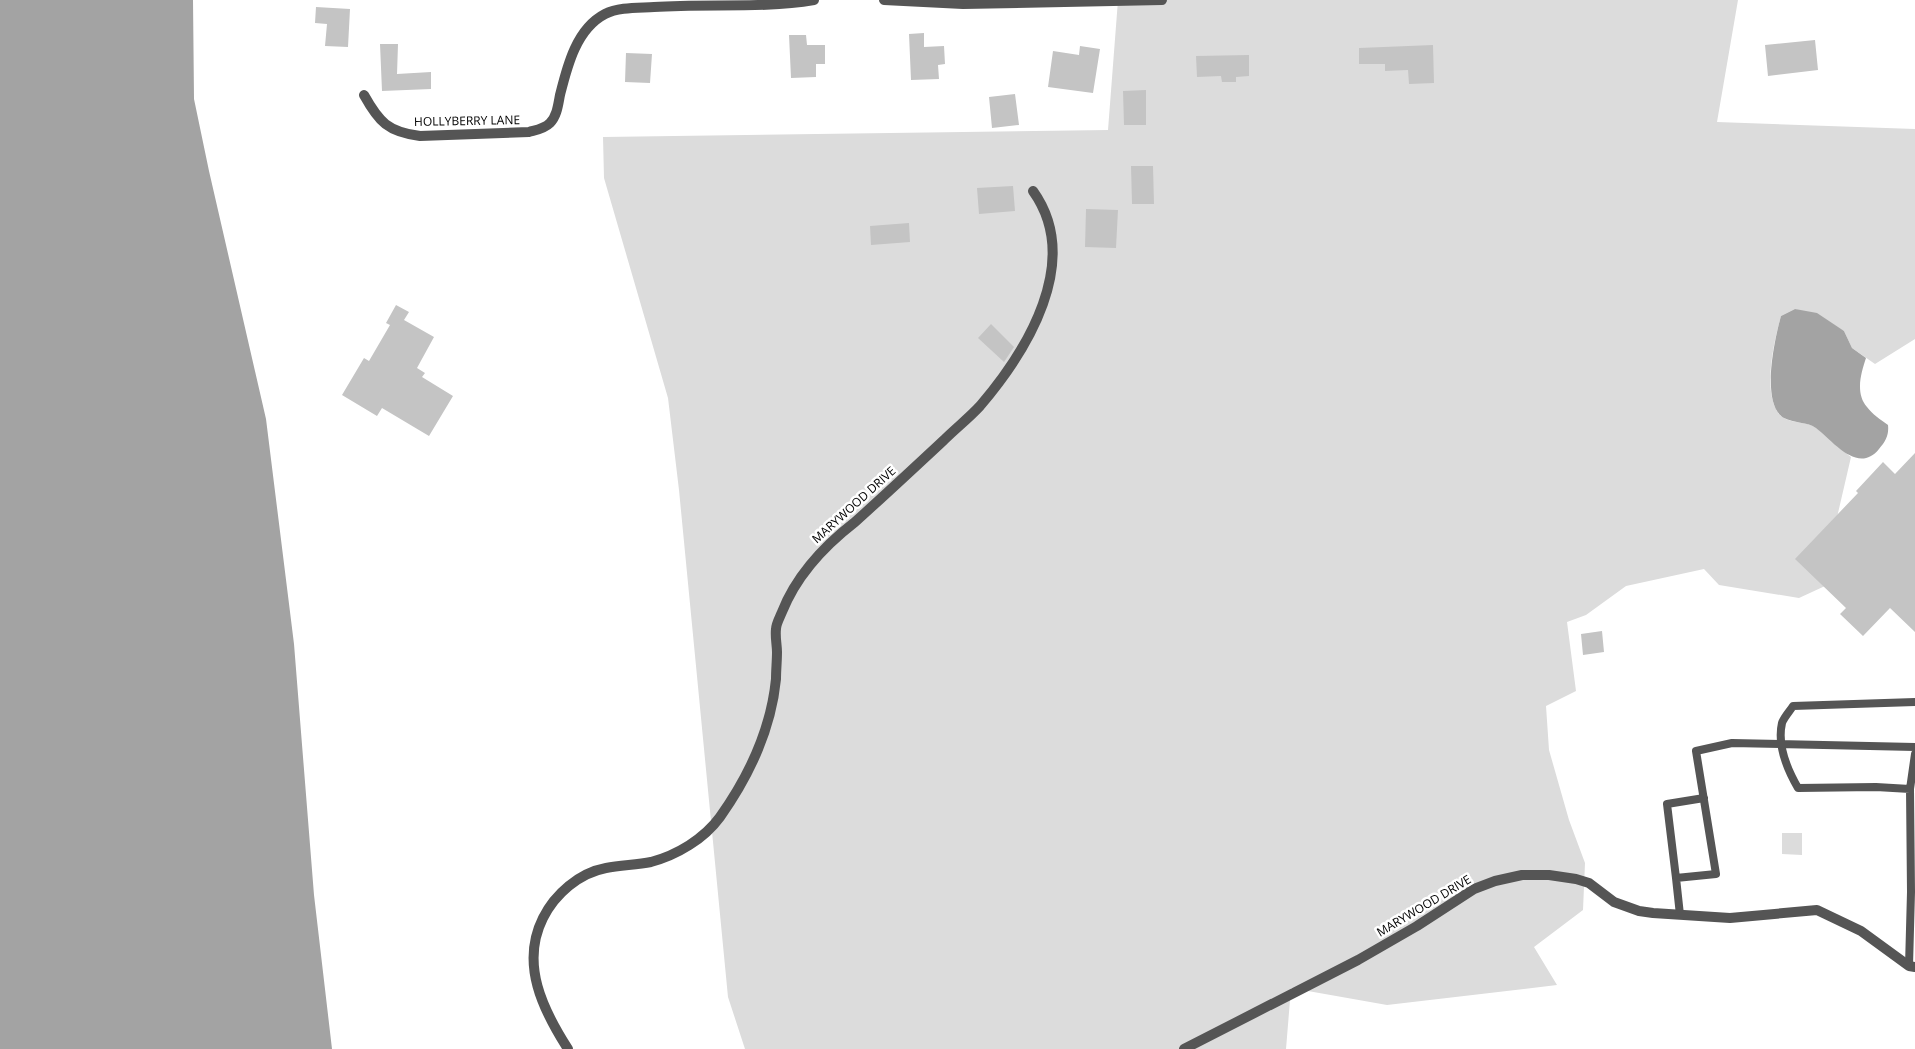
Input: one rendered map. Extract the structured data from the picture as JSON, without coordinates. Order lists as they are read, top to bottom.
{
  "streets": {
    "street": ["HOLLYBERRY LANE", "MARYWOOD DRIVE"]
  }
}
